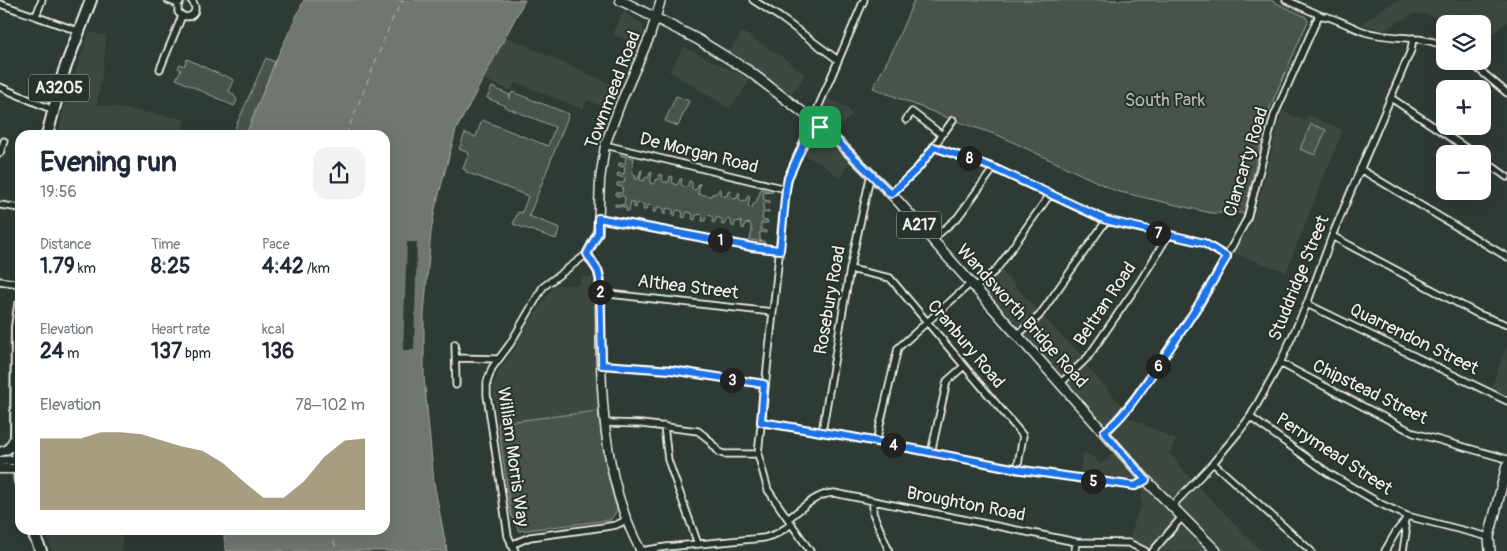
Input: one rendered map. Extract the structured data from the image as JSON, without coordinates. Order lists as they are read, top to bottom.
{
  "streets": {
    "highway": ["A3205"],
    "main road": ["A217", "Wandsworth Bridge Road"],
    "street": [
      "Townmead Road",
      "De Morgan Road",
      "Clancarty Road",
      "Studdridge Street",
      "Althea Street",
      "Rosebury Road",
      "Beltran Road",
      "Quarrendon Street",
      "Cranbury Road",
      "Chipstead Street",
      "Perrymead Street",
      "William Morris Way",
      "Broughton Road"
    ]
  },
  "crossings": [
    ["Townmead Road", "De Morgan Road"],
    ["Townmead Road", "Wandsworth Bridge Road"],
    ["Townmead Road", "William Morris Way"],
    ["Clancarty Road", "Wandsworth Bridge Road"],
    ["Studdridge Street", "Wandsworth Bridge Road"],
    ["Studdridge Street", "Quarrendon Street"],
    ["Studdridge Street", "Chipstead Street"],
    ["Studdridge Street", "Perrymead Street"],
    ["Rosebury Road", "Wandsworth Bridge Road"],
    ["Rosebury Road", "Cranbury Road"],
    ["Beltran Road", "Wandsworth Bridge Road"]
  ],
  "parks": ["South Park"],
  "page": {
    "map_buttons": ["+", "−"],
    "heading": ["Evening run", "19:56"],
    "pins": [
      "8",
      "7",
      "1",
      "2",
      "6",
      "3",
      "4",
      "5"
    ],
    "stats": [
      ["Distance", "1.79 km"],
      ["Time", "8:25"],
      ["Pace", "4:42 /km"],
      ["Elevation", "24 m"],
      ["Heart rate", "137 bpm"],
      ["kcal", "136"]
    ],
    "chart": ["Elevation", "78–102 m"]
  }
}
